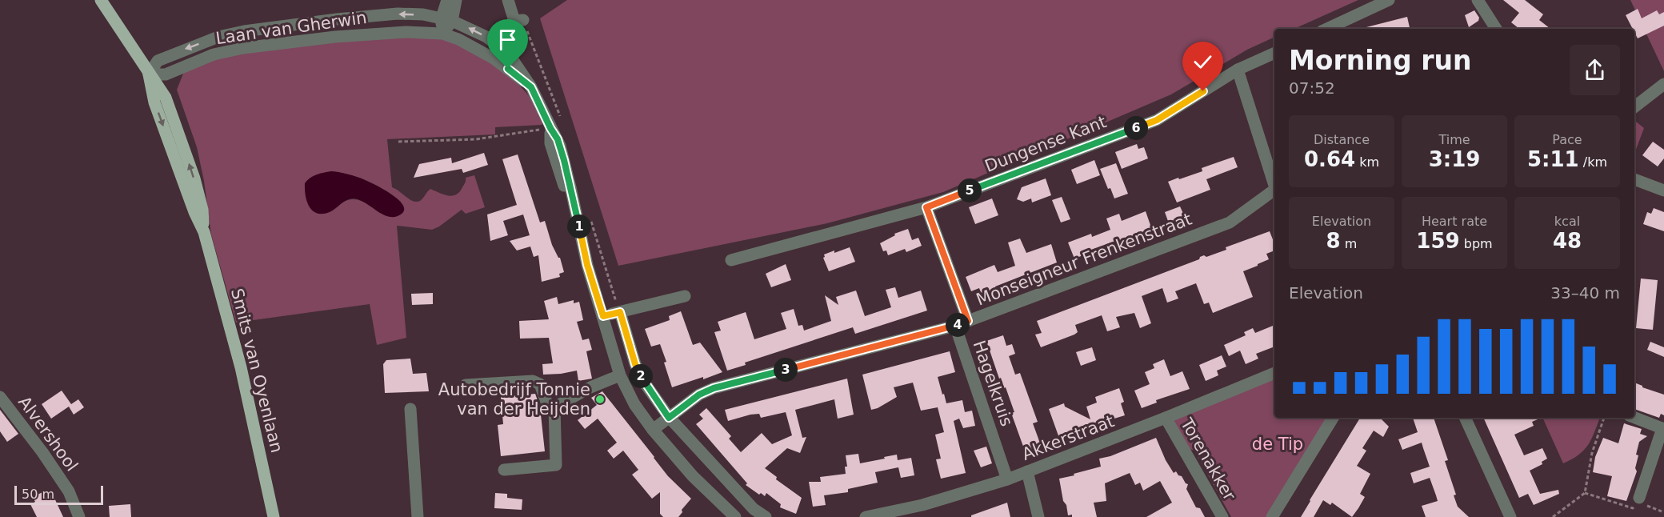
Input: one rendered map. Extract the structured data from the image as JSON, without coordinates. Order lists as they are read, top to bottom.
{
  "streets": {
    "main road": ["Smits van Oyenlaan"],
    "street": [
      "Laan van Gherwin",
      "Dungense Kant",
      "Monseigneur Frenkenstraat",
      "Hagelkruis",
      "Alvershool",
      "Akkerstraat",
      "Torenakker"
    ]
  },
  "crossings": [
    ["Laan van Gherwin", "Monseigneur Frenkenstraat"],
    ["Laan van Gherwin", "Smits van Oyenlaan"],
    ["Dungense Kant", "Hagelkruis"],
    ["Monseigneur Frenkenstraat", "Hagelkruis"],
    ["Hagelkruis", "Akkerstraat"],
    ["Akkerstraat", "Torenakker"]
  ],
  "parks": ["de Tip"],
  "places": ["Autobedrijf Tonnie van der Heijden"],
  "scale_bar": "50 m",
  "page": {
    "heading": ["Morning run", "07:52"],
    "stats": [
      ["Distance", "0.64 km"],
      ["Time", "3:19"],
      ["Pace", "5:11 /km"],
      ["Elevation", "8 m"],
      ["Heart rate", "159 bpm"],
      ["kcal", "48"]
    ],
    "pins": [
      "6",
      "5",
      "1",
      "4",
      "3",
      "2"
    ],
    "chart": ["Elevation", "33–40 m"],
    "scale": "50 m"
  }
}
